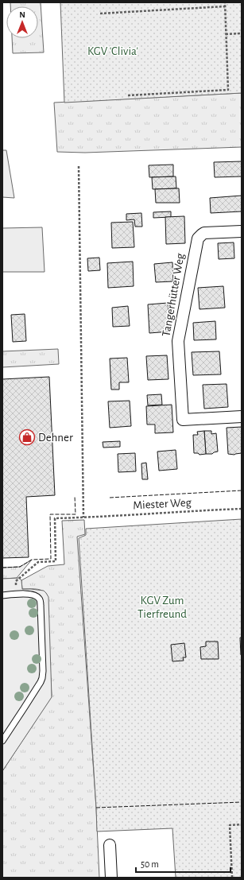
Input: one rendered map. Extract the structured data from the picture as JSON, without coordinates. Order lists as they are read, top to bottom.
{
  "streets": {
    "street": ["Tangerhütter Weg"],
    "path": ["Miester Weg"]
  },
  "parks": ["KGV 'Clivia'", "KGV Zum Tierfreund"],
  "places": {
    "shop": ["Dehner"]
  },
  "scale_bar": "50 m",
  "north": "top"
}
